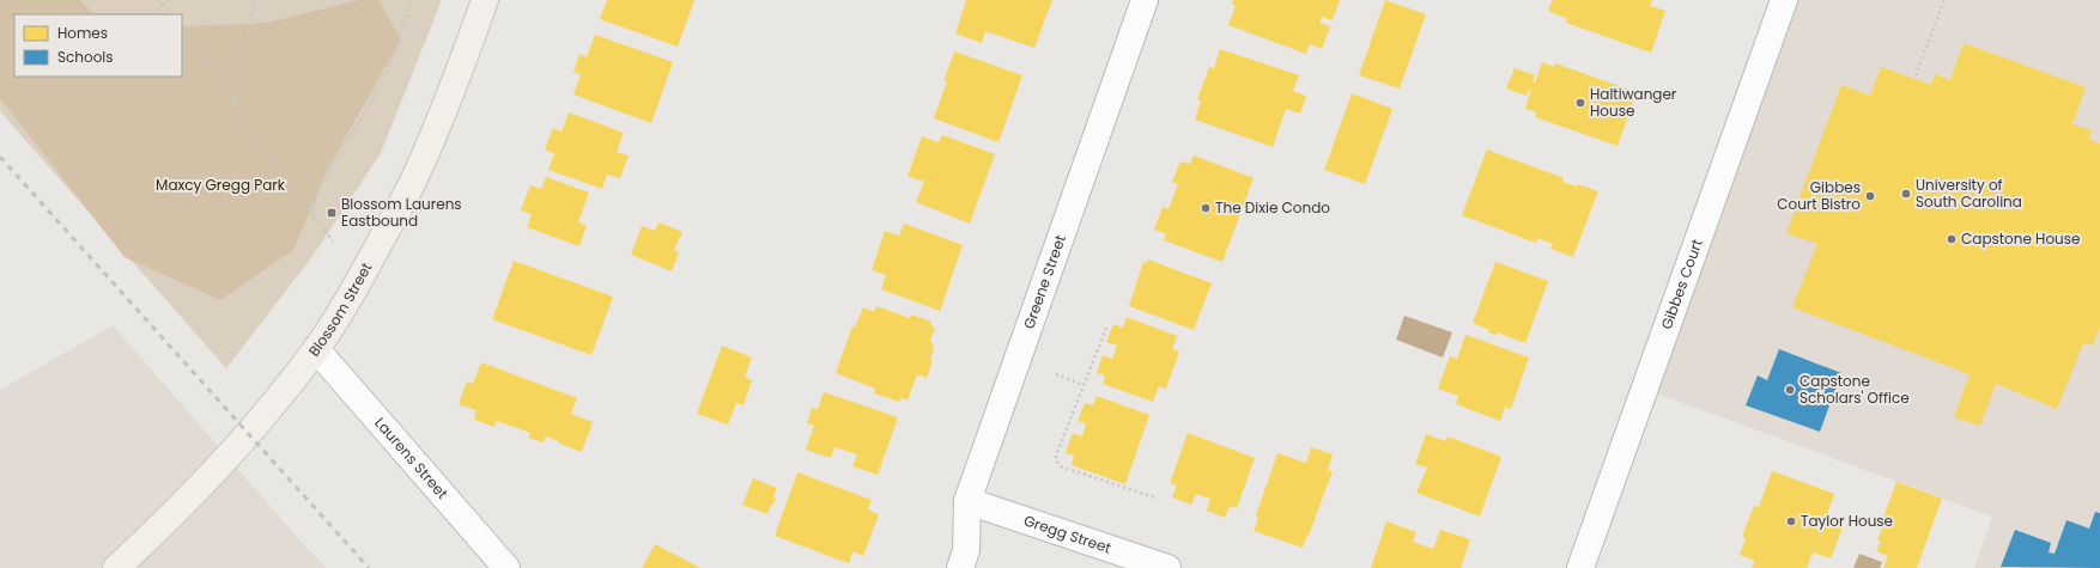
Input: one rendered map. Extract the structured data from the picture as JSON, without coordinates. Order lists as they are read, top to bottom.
{
  "streets": {
    "main road": ["Blossom Street"],
    "street": [
      "Greene Street",
      "Gibbes Court",
      "Laurens Street",
      "Gregg Street"
    ]
  },
  "crossings": [
    ["Greene Street", "Gregg Street"],
    ["Blossom Street", "Laurens Street"]
  ],
  "parks": ["Maxcy Gregg Park"],
  "places": {
    "other": [
      "Haltiwanger House",
      "University of South Carolina",
      "Gibbes Court Bistro",
      "The Dixie Condo",
      "Capstone House",
      "Capstone Scholars' Office",
      "Taylor House"
    ],
    "transit": ["Blossom Laurens Eastbound"]
  },
  "legend": ["Homes", "Schools"]
}
